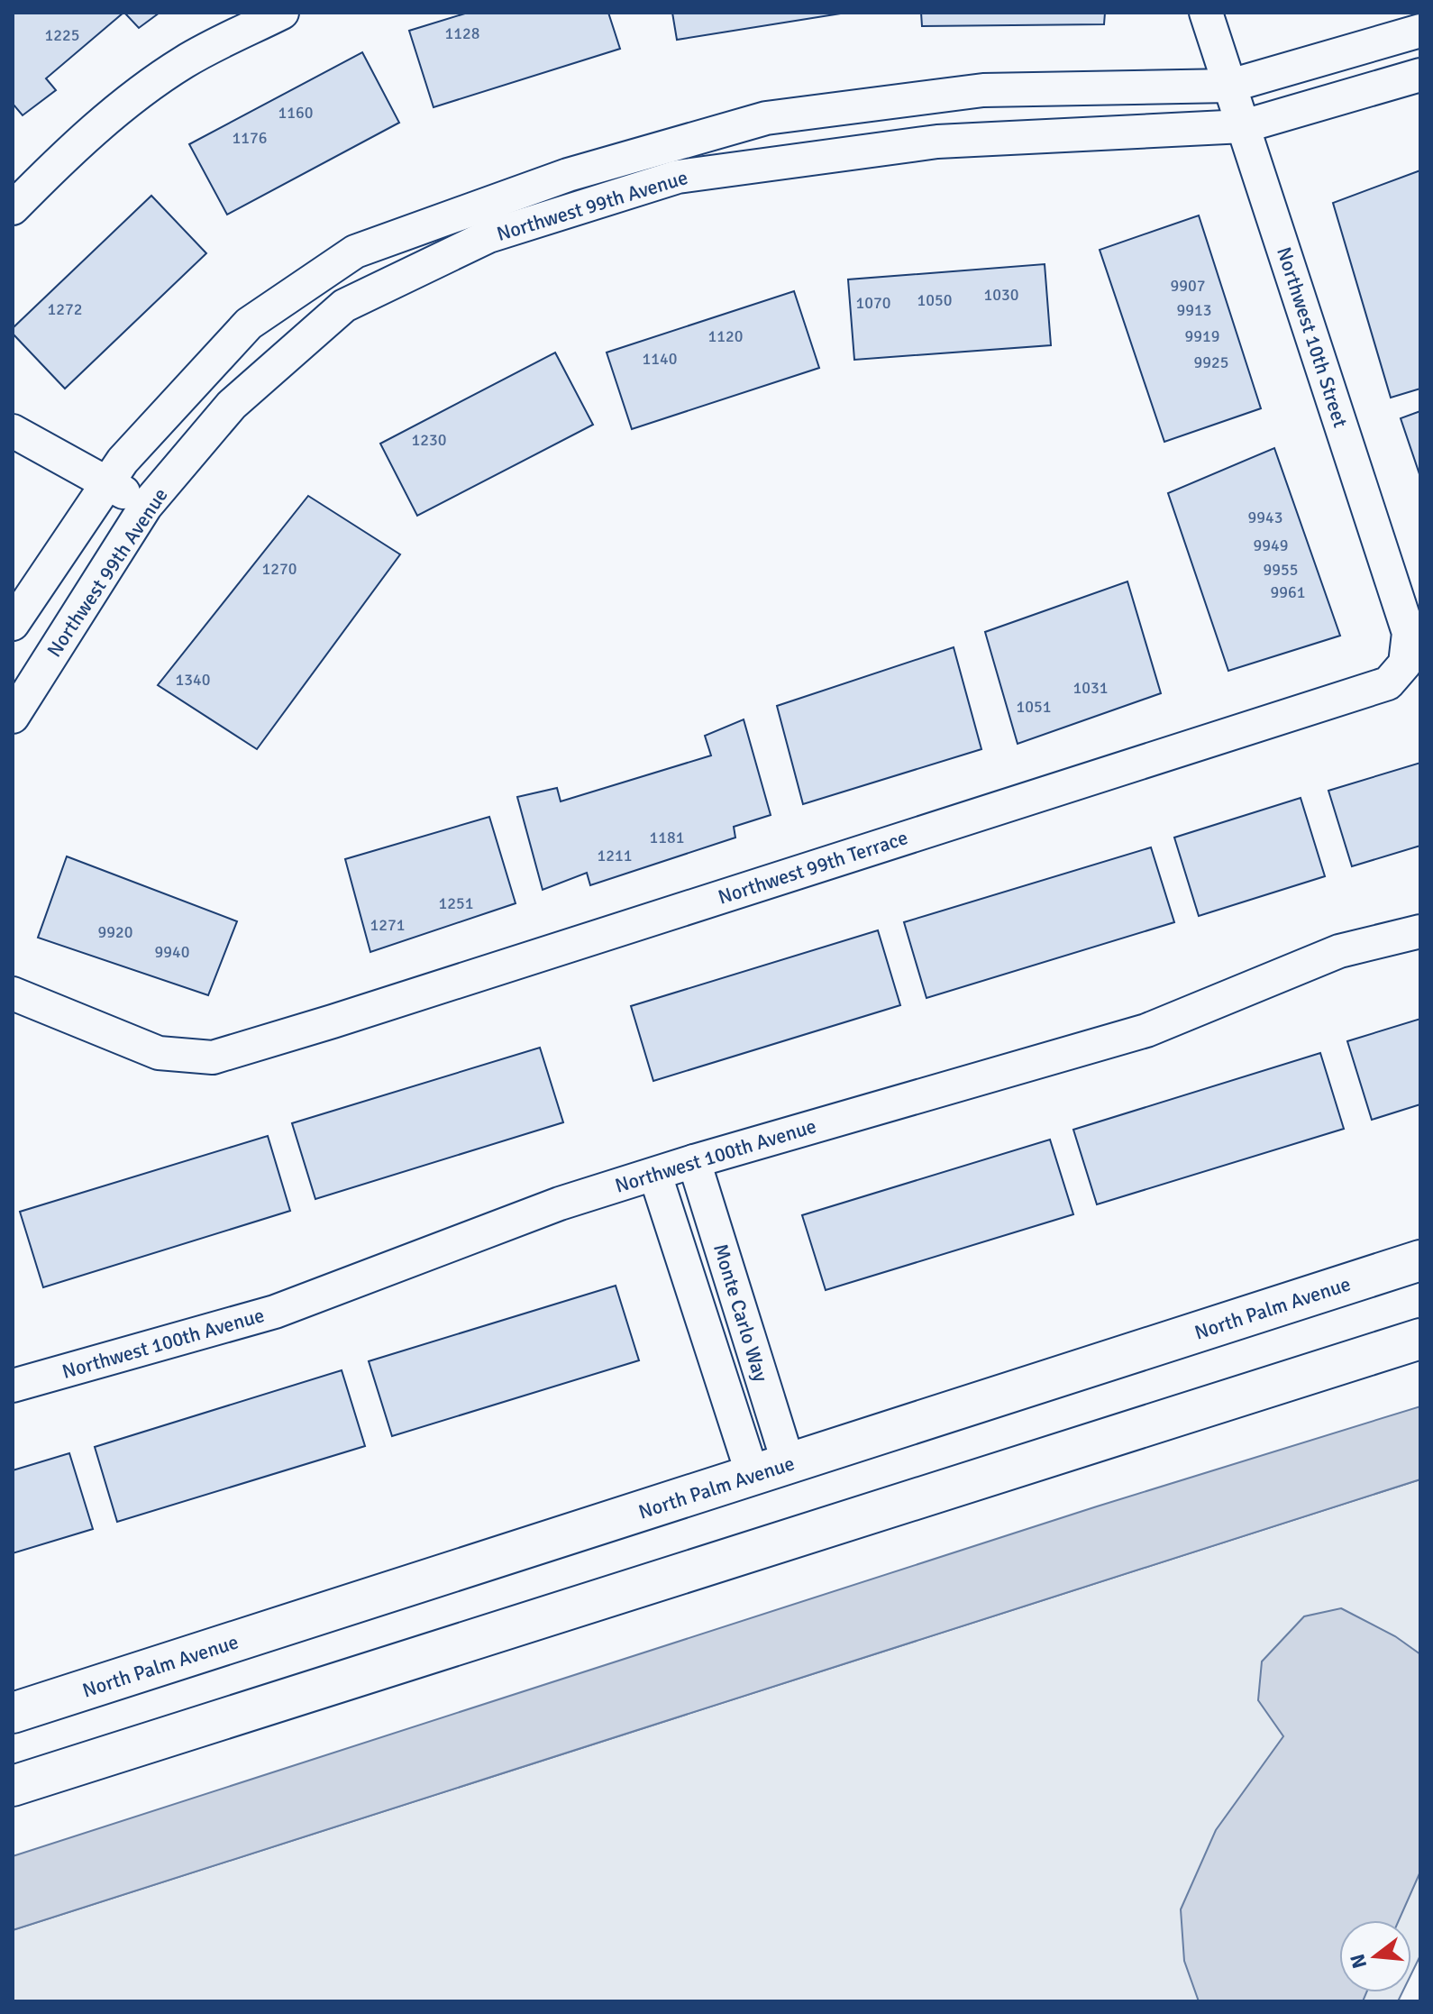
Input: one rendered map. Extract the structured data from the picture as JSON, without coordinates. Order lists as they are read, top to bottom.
{
  "streets": {
    "main road": ["North Palm Avenue"],
    "street": [
      "Northwest 99th Avenue",
      "Northwest 10th Street",
      "Northwest 99th Terrace",
      "Northwest 100th Avenue",
      "Monte Carlo Way"
    ]
  },
  "crossings": [
    ["Northwest 99th Avenue", "Northwest 10th Street"],
    ["Northwest 10th Street", "Northwest 99th Terrace"],
    ["Northwest 100th Avenue", "Monte Carlo Way"],
    ["North Palm Avenue", "Monte Carlo Way"]
  ],
  "house_numbers": [
    "1128",
    "1225",
    "1160",
    "1176",
    "9907",
    "1030",
    "1050",
    "1070",
    "1272",
    "9913",
    "1120",
    "9919",
    "1140",
    "9925",
    "1230",
    "9943",
    "9949",
    "1270",
    "9955",
    "9961",
    "1340",
    "1031",
    "1051",
    "1181",
    "1211",
    "1251",
    "1271",
    "9920",
    "9940"
  ],
  "north": "left"
}
